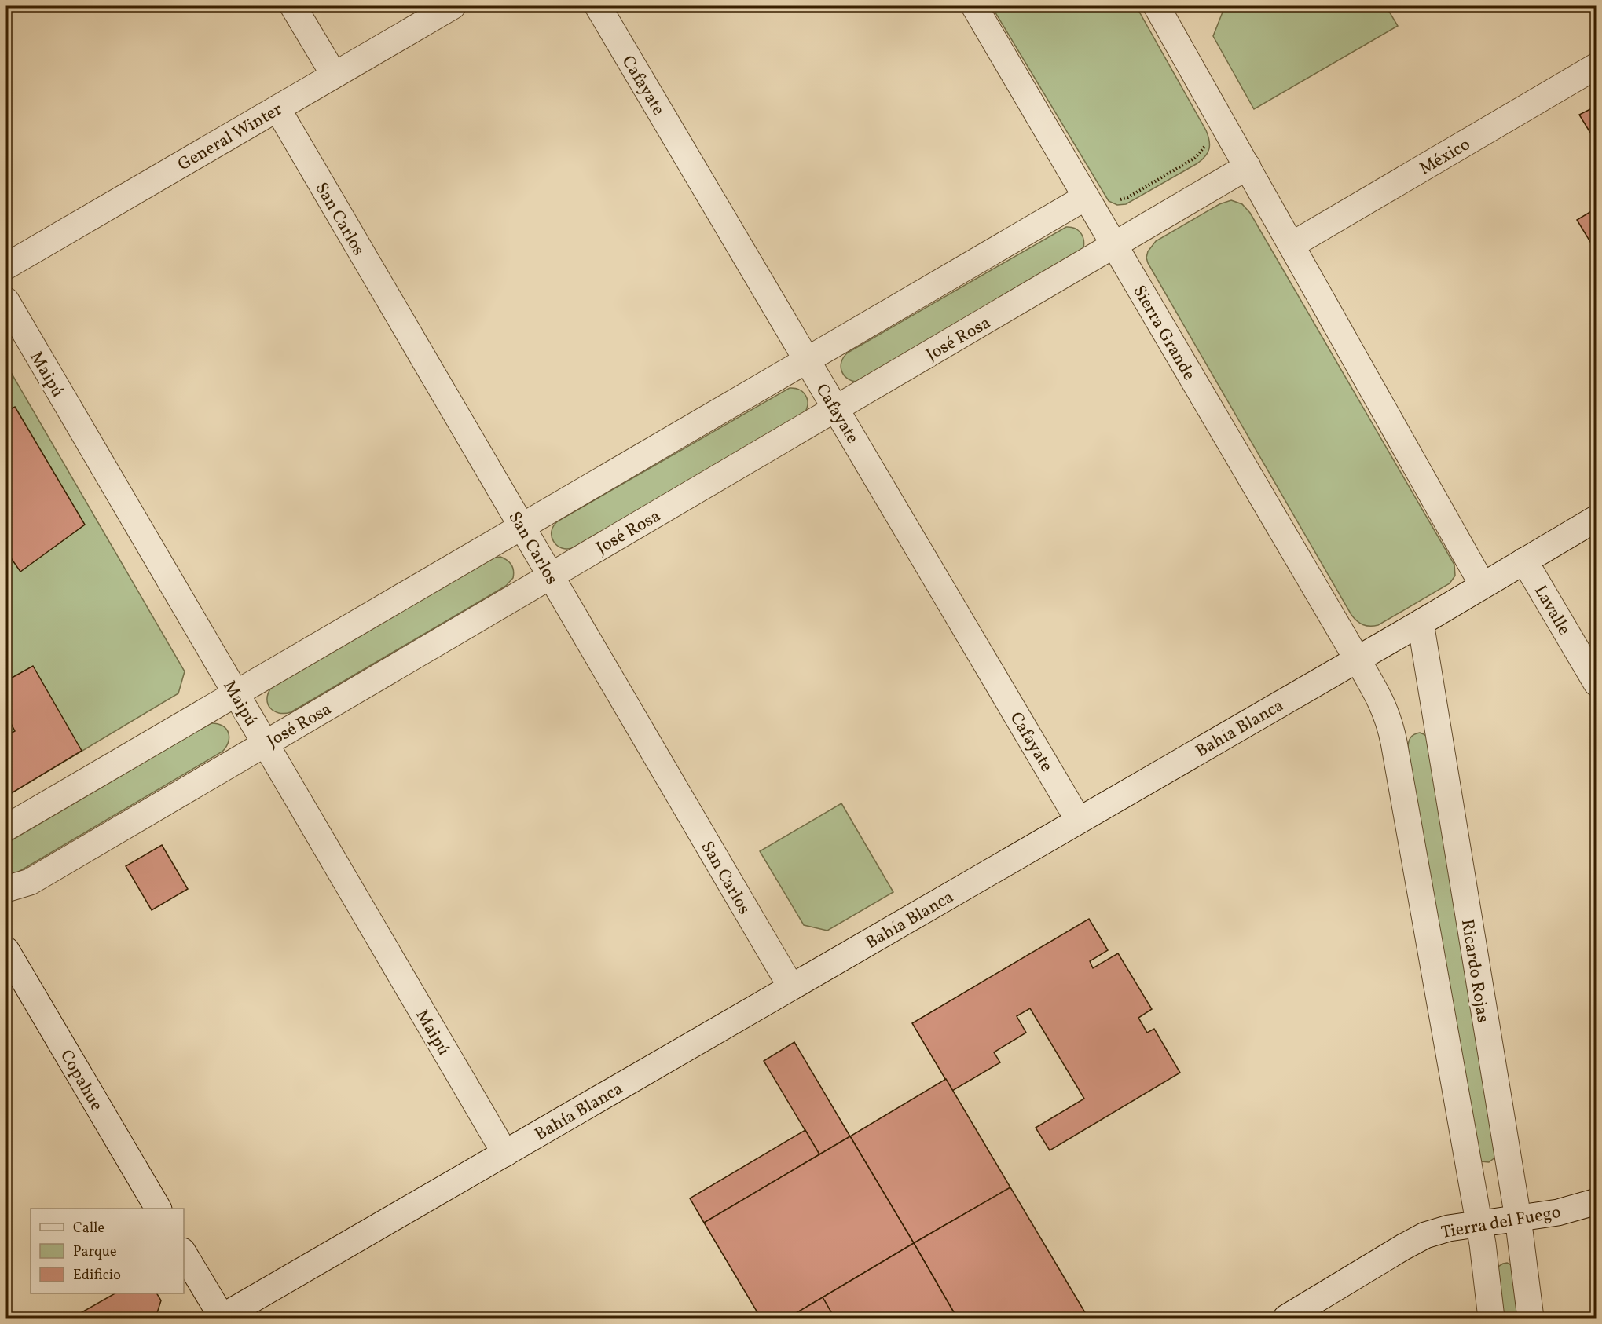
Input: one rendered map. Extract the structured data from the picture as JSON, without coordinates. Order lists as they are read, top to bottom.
{
  "streets": {
    "street": [
      "Cafayate",
      "General Winter",
      "México",
      "San Carlos",
      "Sierra Grande",
      "José Rosa",
      "Maipú",
      "Lavalle",
      "Bahía Blanca",
      "Ricardo Rojas",
      "Copahue",
      "Tierra del Fuego"
    ]
  },
  "crossings": [
    ["Cafayate", "José Rosa"],
    ["Cafayate", "Bahía Blanca"],
    ["General Winter", "San Carlos"],
    ["San Carlos", "José Rosa"],
    ["San Carlos", "Bahía Blanca"],
    ["Sierra Grande", "José Rosa"],
    ["Sierra Grande", "Bahía Blanca"],
    ["José Rosa", "Maipú"],
    ["Maipú", "Bahía Blanca"],
    ["Lavalle", "Bahía Blanca"],
    ["Bahía Blanca", "Ricardo Rojas"],
    ["Ricardo Rojas", "Tierra del Fuego"]
  ],
  "legend": ["Calle", "Parque", "Edificio"]
}
